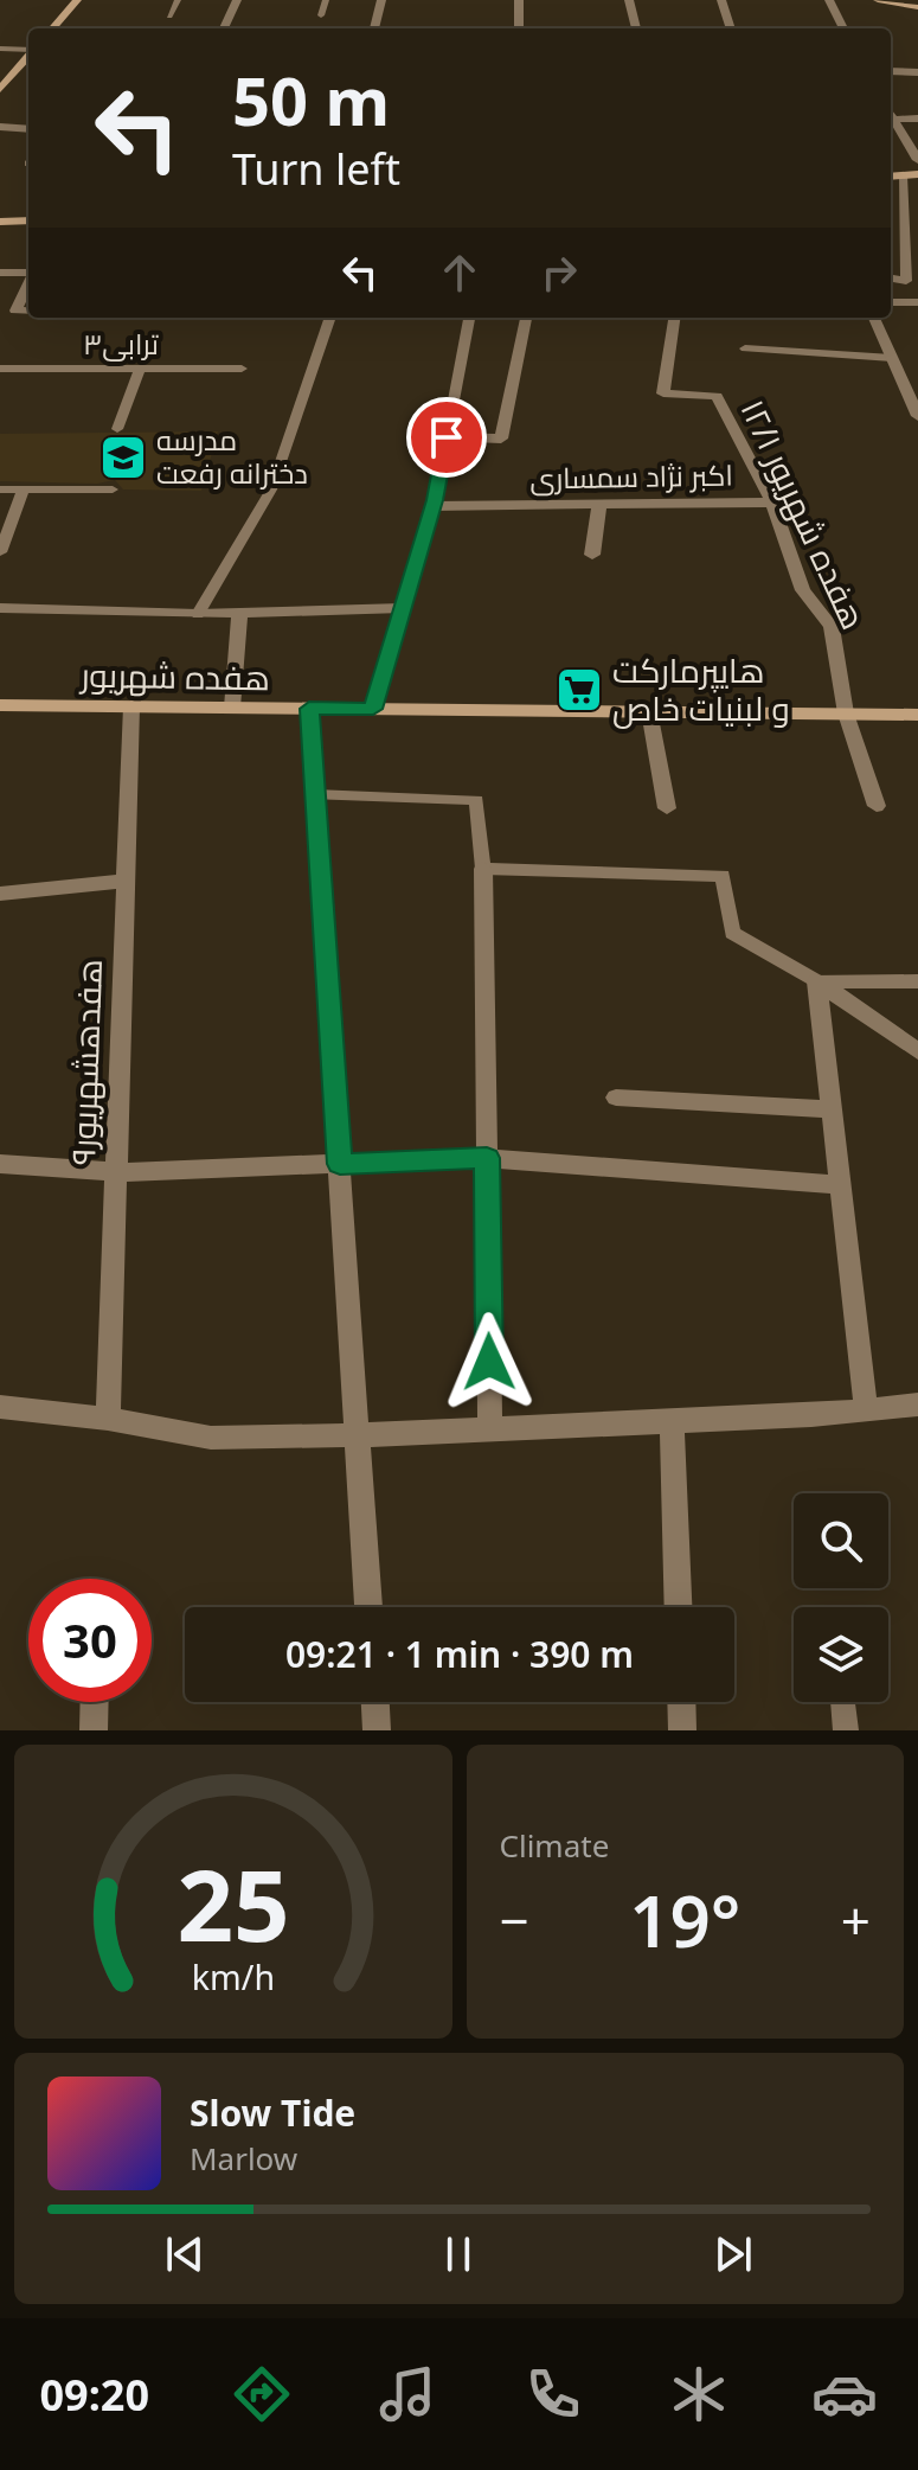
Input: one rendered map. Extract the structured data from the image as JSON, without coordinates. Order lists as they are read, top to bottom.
{
  "streets": {
    "main road": ["هفده شهریور"],
    "street": ["اکبر نژاد سمساری", "هفده شهریور ۱۲/۱", "هفدهشهریور۹"],
    "lane": ["ترابی۳"]
  },
  "crossings": [
    ["اکبر نژاد سمساری", "هفده شهریور ۱۲/۱"],
    ["هفده شهریور ۱۲/۱", "هفده شهریور"],
    ["هفده شهریور", "هفدهشهریور۹"]
  ],
  "places": {
    "school or university": ["مدرسه دخترانه رفعت"],
    "supermarket": ["هایپرمارکت و لبنیات خاص"]
  },
  "page": {
    "turn": ["50 m", "Turn left"],
    "limit": "30",
    "trip": "09:21 · 1 min · 390 m",
    "tile": "Climate",
    "heat": ["−", "19°", "+"],
    "song": ["Slow Tide", "Marlow"],
    "tabs": "09:20",
    "gauge": ["25", "km/h"]
  }
}
